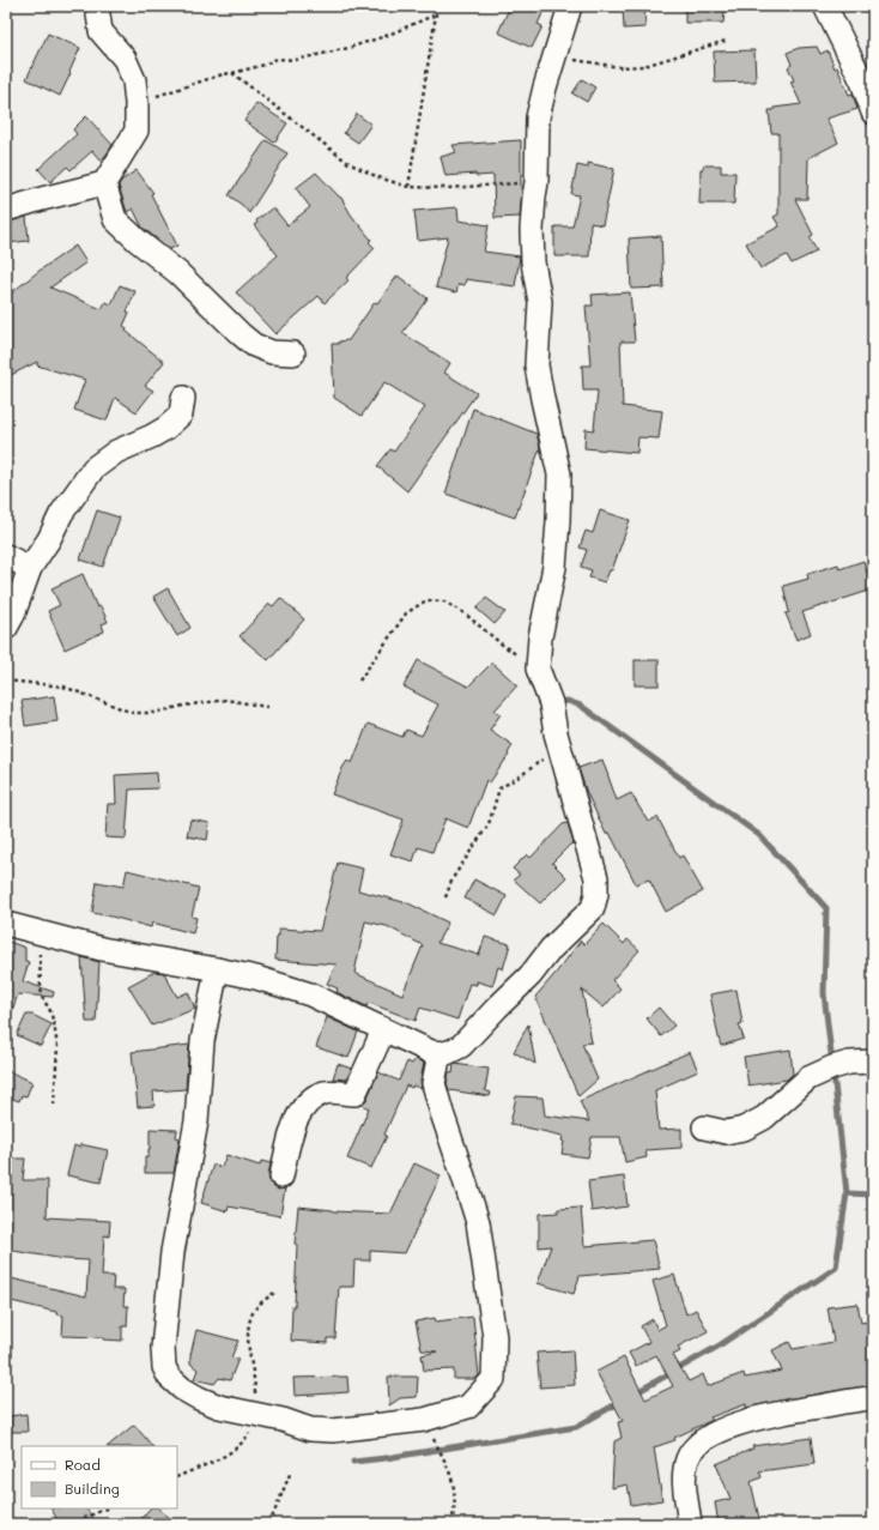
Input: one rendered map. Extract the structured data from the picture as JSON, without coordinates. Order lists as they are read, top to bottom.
{
  "legend": ["Road", "Building"]
}
